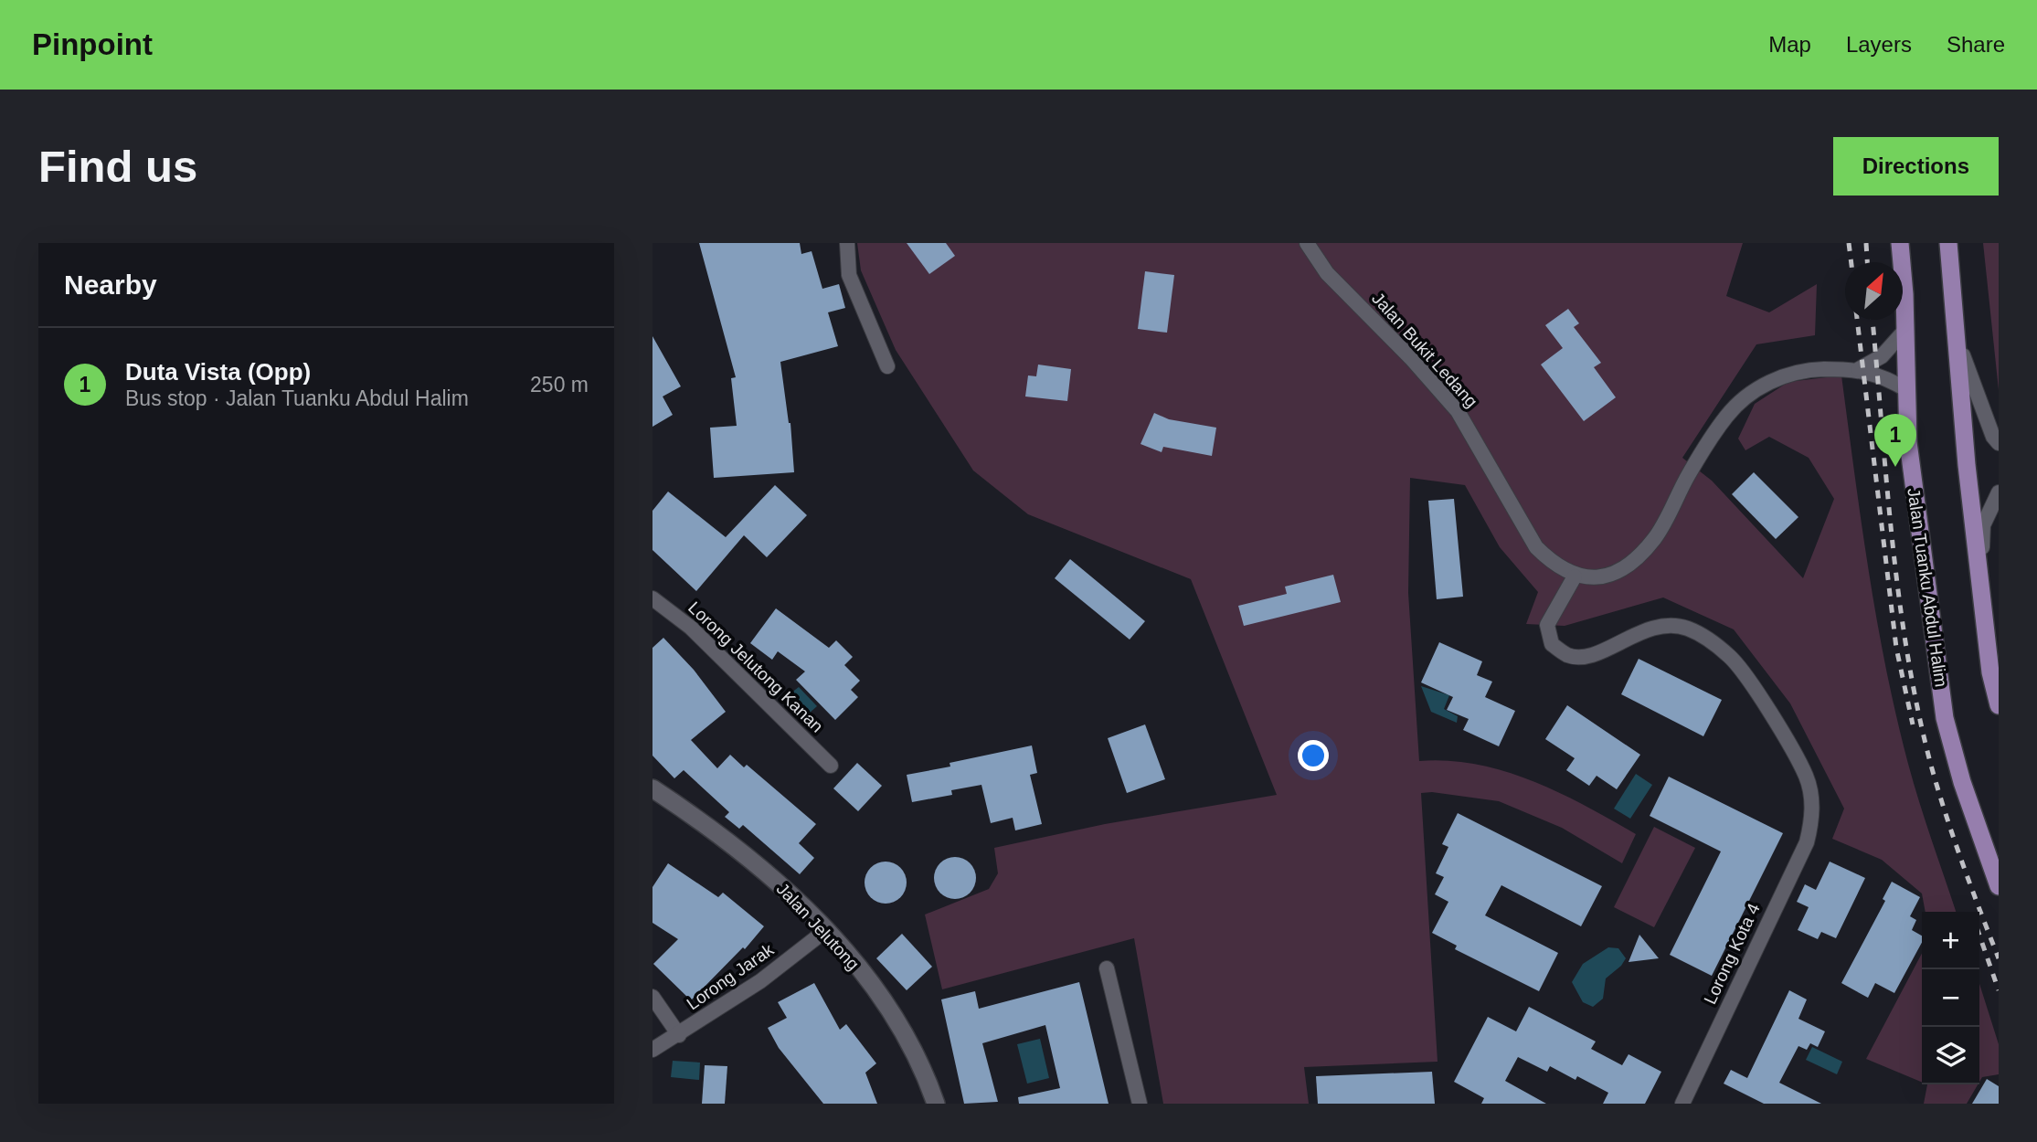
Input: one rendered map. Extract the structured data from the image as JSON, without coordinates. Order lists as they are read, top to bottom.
{
  "streets": {
    "main road": ["Jalan Tuanku Abdul Halim"],
    "street": [
      "Jalan Bukit Ledang",
      "Lorong Jelutong Kanan",
      "Jalan Jelutong",
      "Lorong Kota 4",
      "Lorong Jarak"
    ]
  },
  "crossings": [
    ["Jalan Bukit Ledang", "Lorong Kota 4"],
    ["Jalan Jelutong", "Lorong Jarak"]
  ],
  "north": "top right",
  "page": {
    "header": "Pinpoint",
    "nav": ["Map", "Layers", "Share"],
    "buttons": "Directions",
    "title": "Find us",
    "heading": "Nearby",
    "list": [
      {
        "mark": "1",
        "name": "Duta Vista (Opp)",
        "note": "Bus stop · Jalan Tuanku Abdul Halim",
        "value": "250 m"
      }
    ],
    "pins": "1",
    "map_buttons": ["+", "−"]
  }
}
